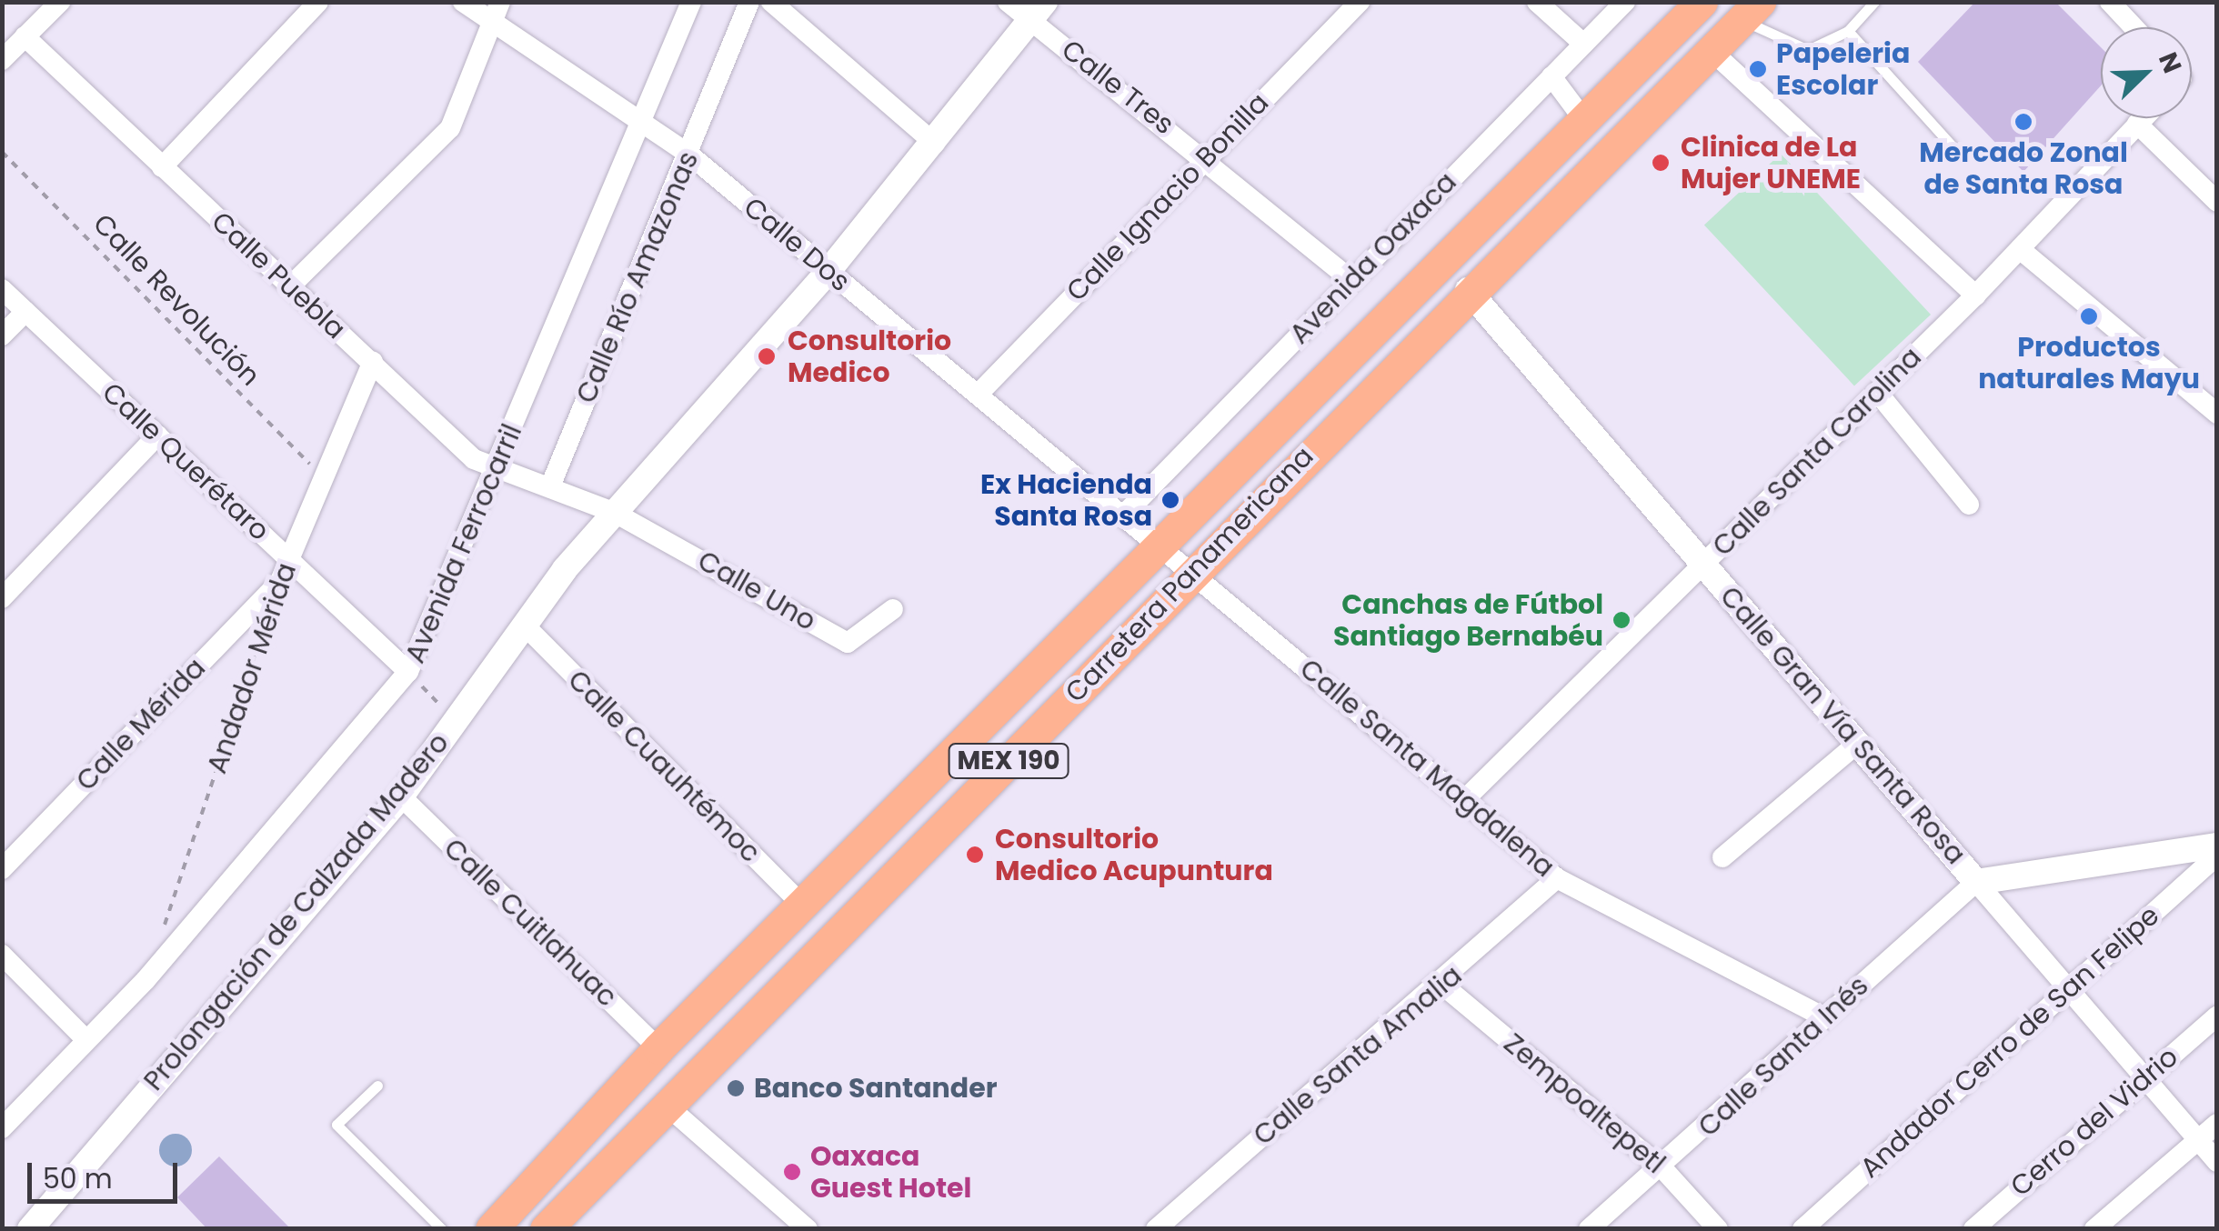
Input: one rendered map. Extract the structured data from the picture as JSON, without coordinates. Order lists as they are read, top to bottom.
{
  "streets": {
    "highway": ["Carretera Panamericana", "MEX 190"],
    "street": [
      "Calle Tres",
      "Calle Ignacio Bonilla",
      "Calle Dos",
      "Avenida Oaxaca",
      "Calle Puebla",
      "Calle Río Amazonas",
      "Calle Santa Carolina",
      "Calle Querétaro",
      "Avenida Ferrocarril",
      "Calle Uno",
      "Andador Mérida",
      "Calle Mérida",
      "Calle Gran Vía Santa Rosa",
      "Calle Cuauhtémoc",
      "Calle Santa Magdalena",
      "Prolongación de Calzada Madero",
      "Calle Cuitlahuac",
      "Andador Cerro de San Felipe",
      "Calle Santa Amalia",
      "Calle Santa Inés",
      "Zempoaltepetl",
      "Cerro del Vidrio"
    ],
    "path": ["Calle Revolución"]
  },
  "crossings": [
    ["Calle Tres", "Calle Ignacio Bonilla"],
    ["Calle Tres", "Avenida Oaxaca"],
    ["Calle Tres", "Prolongación de Calzada Madero"],
    ["Calle Ignacio Bonilla", "Calle Dos"],
    ["Calle Dos", "Avenida Oaxaca"],
    ["Calle Dos", "Calle Río Amazonas"],
    ["Calle Dos", "Avenida Ferrocarril"],
    ["Calle Dos", "Carretera Panamericana"],
    ["Calle Dos", "Calle Santa Magdalena"],
    ["Calle Dos", "Prolongación de Calzada Madero"],
    ["Calle Puebla", "Calle Río Amazonas"],
    ["Calle Puebla", "Avenida Ferrocarril"],
    ["Calle Puebla", "Andador Mérida"],
    ["Calle Revolución", "Andador Mérida"],
    ["Calle Santa Carolina", "Calle Gran Vía Santa Rosa"],
    ["Calle Santa Carolina", "Calle Santa Magdalena"],
    ["Calle Querétaro", "Avenida Ferrocarril"],
    ["Calle Querétaro", "Andador Mérida"],
    ["Carretera Panamericana", "Calle Gran Vía Santa Rosa"],
    ["Carretera Panamericana", "Calle Cuauhtémoc"],
    ["Carretera Panamericana", "Calle Santa Magdalena"],
    ["Carretera Panamericana", "Calle Cuitlahuac"],
    ["Calle Uno", "Prolongación de Calzada Madero"],
    ["Andador Mérida", "Calle Mérida"],
    ["Calle Gran Vía Santa Rosa", "Andador Cerro de San Felipe"],
    ["Calle Gran Vía Santa Rosa", "Calle Santa Inés"],
    ["Calle Gran Vía Santa Rosa", "Cerro del Vidrio"],
    ["Calle Cuauhtémoc", "Prolongación de Calzada Madero"],
    ["Calle Santa Magdalena", "Calle Santa Amalia"],
    ["Calle Santa Magdalena", "Calle Santa Inés"],
    ["Prolongación de Calzada Madero", "Calle Cuitlahuac"],
    ["Calle Santa Amalia", "Zempoaltepetl"],
    ["Calle Santa Inés", "Zempoaltepetl"]
  ],
  "places": [
    "Papeleria Escolar",
    "Mercado Zonal de Santa Rosa",
    "Clinica de La Mujer UNEME",
    "Productos naturales Mayu",
    "Consultorio Medico",
    "Ex Hacienda Santa Rosa",
    "Canchas de Fútbol Santiago Bernabéu",
    "Consultorio Medico Acupuntura",
    "Banco Santander",
    "Oaxaca Guest Hotel"
  ],
  "scale_bar": "50 m",
  "north": "top right"
}
